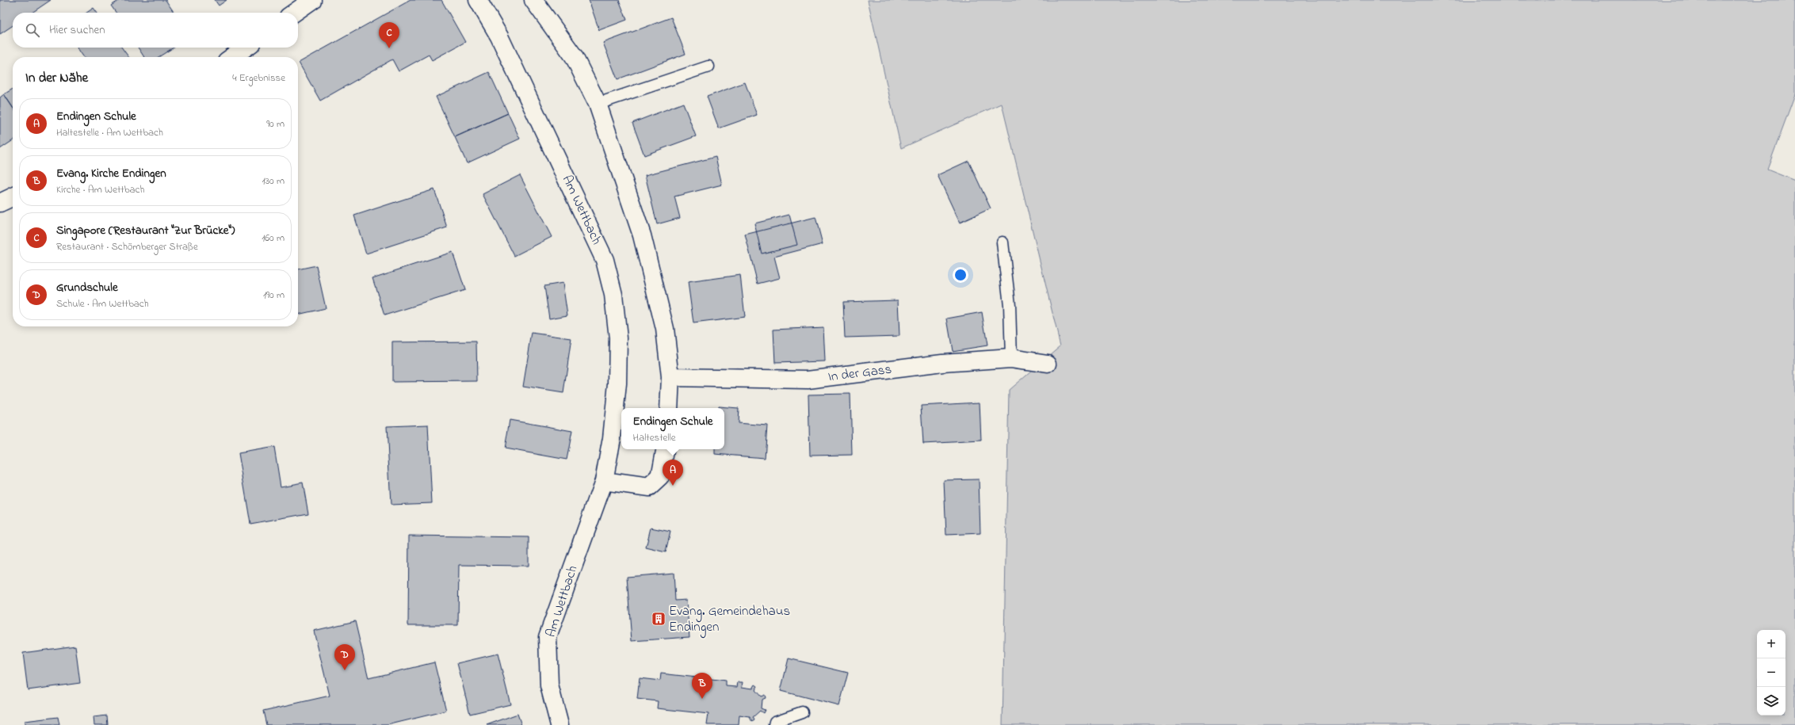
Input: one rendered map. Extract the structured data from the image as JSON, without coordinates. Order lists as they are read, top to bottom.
{
  "streets": {
    "street": ["Am Wettbach", "In der Gass"]
  },
  "places": {
    "building": ["Evang. Gemeindehaus Endingen"]
  },
  "page": {
    "search": "Hier suchen",
    "pins": [
      "C",
      "A",
      "D",
      "B"
    ],
    "heading": ["In der Nähe", "4 Ergebnisse"],
    "list": [
      {
        "mark": "A",
        "name": "Endingen Schule",
        "note": "Haltestelle · Am Wettbach",
        "value": "90 m"
      },
      {
        "mark": "B",
        "name": "Evang. Kirche Endingen",
        "note": "Kirche · Am Wettbach",
        "value": "130 m"
      },
      {
        "mark": "C",
        "name": "Singapore (Restaurant \"Zur Brücke\")",
        "note": "Restaurant · Schömberger Straße",
        "value": "160 m"
      },
      {
        "mark": "D",
        "name": "Grundschule",
        "note": "Schule · Am Wettbach",
        "value": "190 m"
      }
    ],
    "popup": ["Endingen Schule", "Haltestelle"],
    "map_buttons": ["+", "−"]
  }
}
